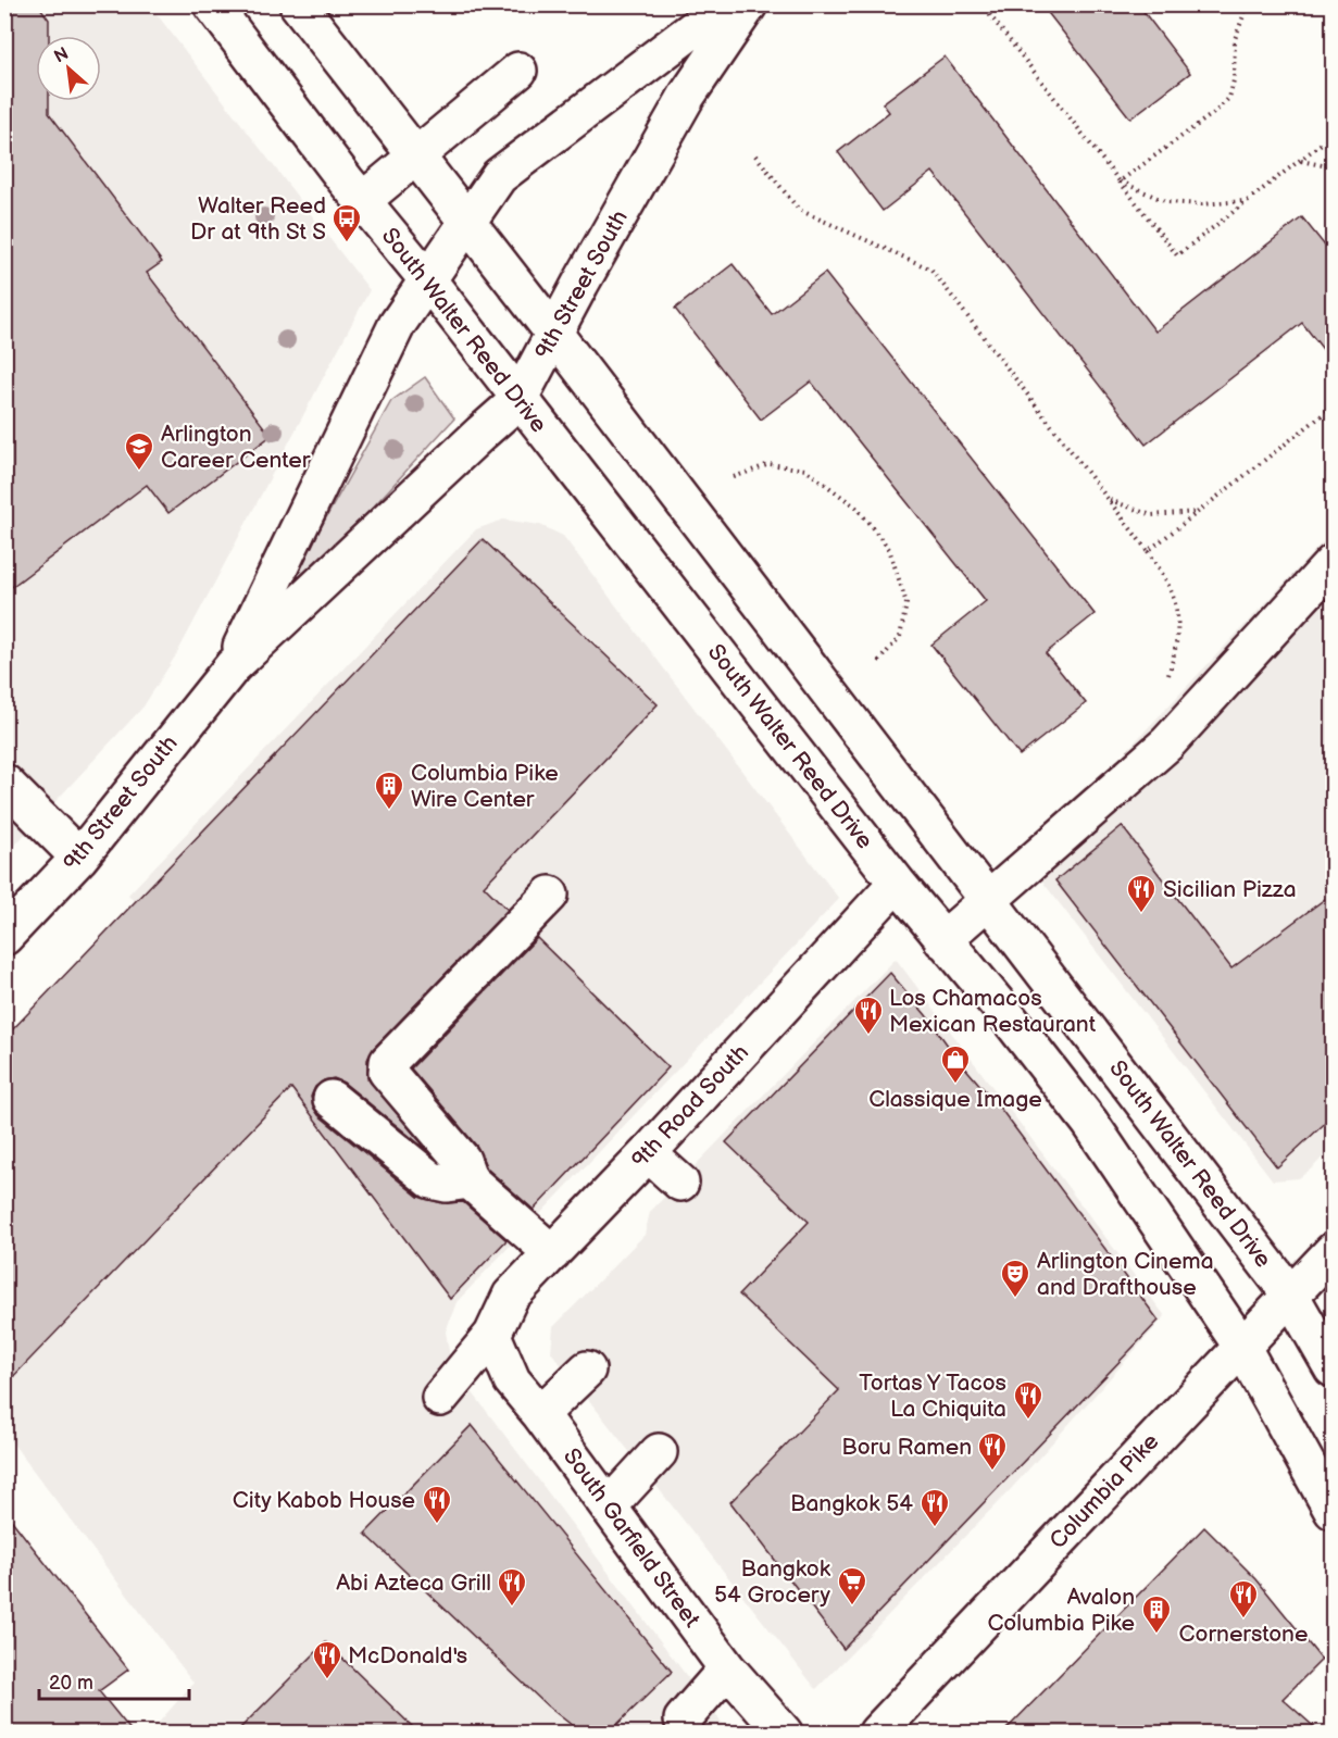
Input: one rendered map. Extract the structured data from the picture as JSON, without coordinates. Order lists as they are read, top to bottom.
{
  "streets": {
    "street": [
      "9th Street South",
      "South Walter Reed Drive",
      "9th Road South",
      "Columbia Pike",
      "South Garfield Street"
    ]
  },
  "crossings": [
    ["9th Street South", "South Walter Reed Drive"],
    ["South Walter Reed Drive", "9th Road South"],
    ["South Walter Reed Drive", "Columbia Pike"],
    ["9th Road South", "South Garfield Street"]
  ],
  "places": {
    "bus stop": ["Walter Reed Dr at 9th St S"],
    "school or university": ["Arlington Career Center"],
    "building": ["Columbia Pike Wire Center", "Avalon Columbia Pike"],
    "restaurant": [
      "Sicilian Pizza",
      "Los Chamacos Mexican Restaurant",
      "Tortas Y Tacos La Chiquita",
      "Boru Ramen",
      "City Kabob House",
      "Bangkok 54",
      "Abi Azteca Grill",
      "Cornerstone",
      "McDonald's"
    ],
    "shop": ["Classique Image"],
    "theatre": ["Arlington Cinema and Drafthouse"],
    "supermarket": ["Bangkok 54 Grocery"]
  },
  "scale_bar": "20 m",
  "north": "top left"
}
